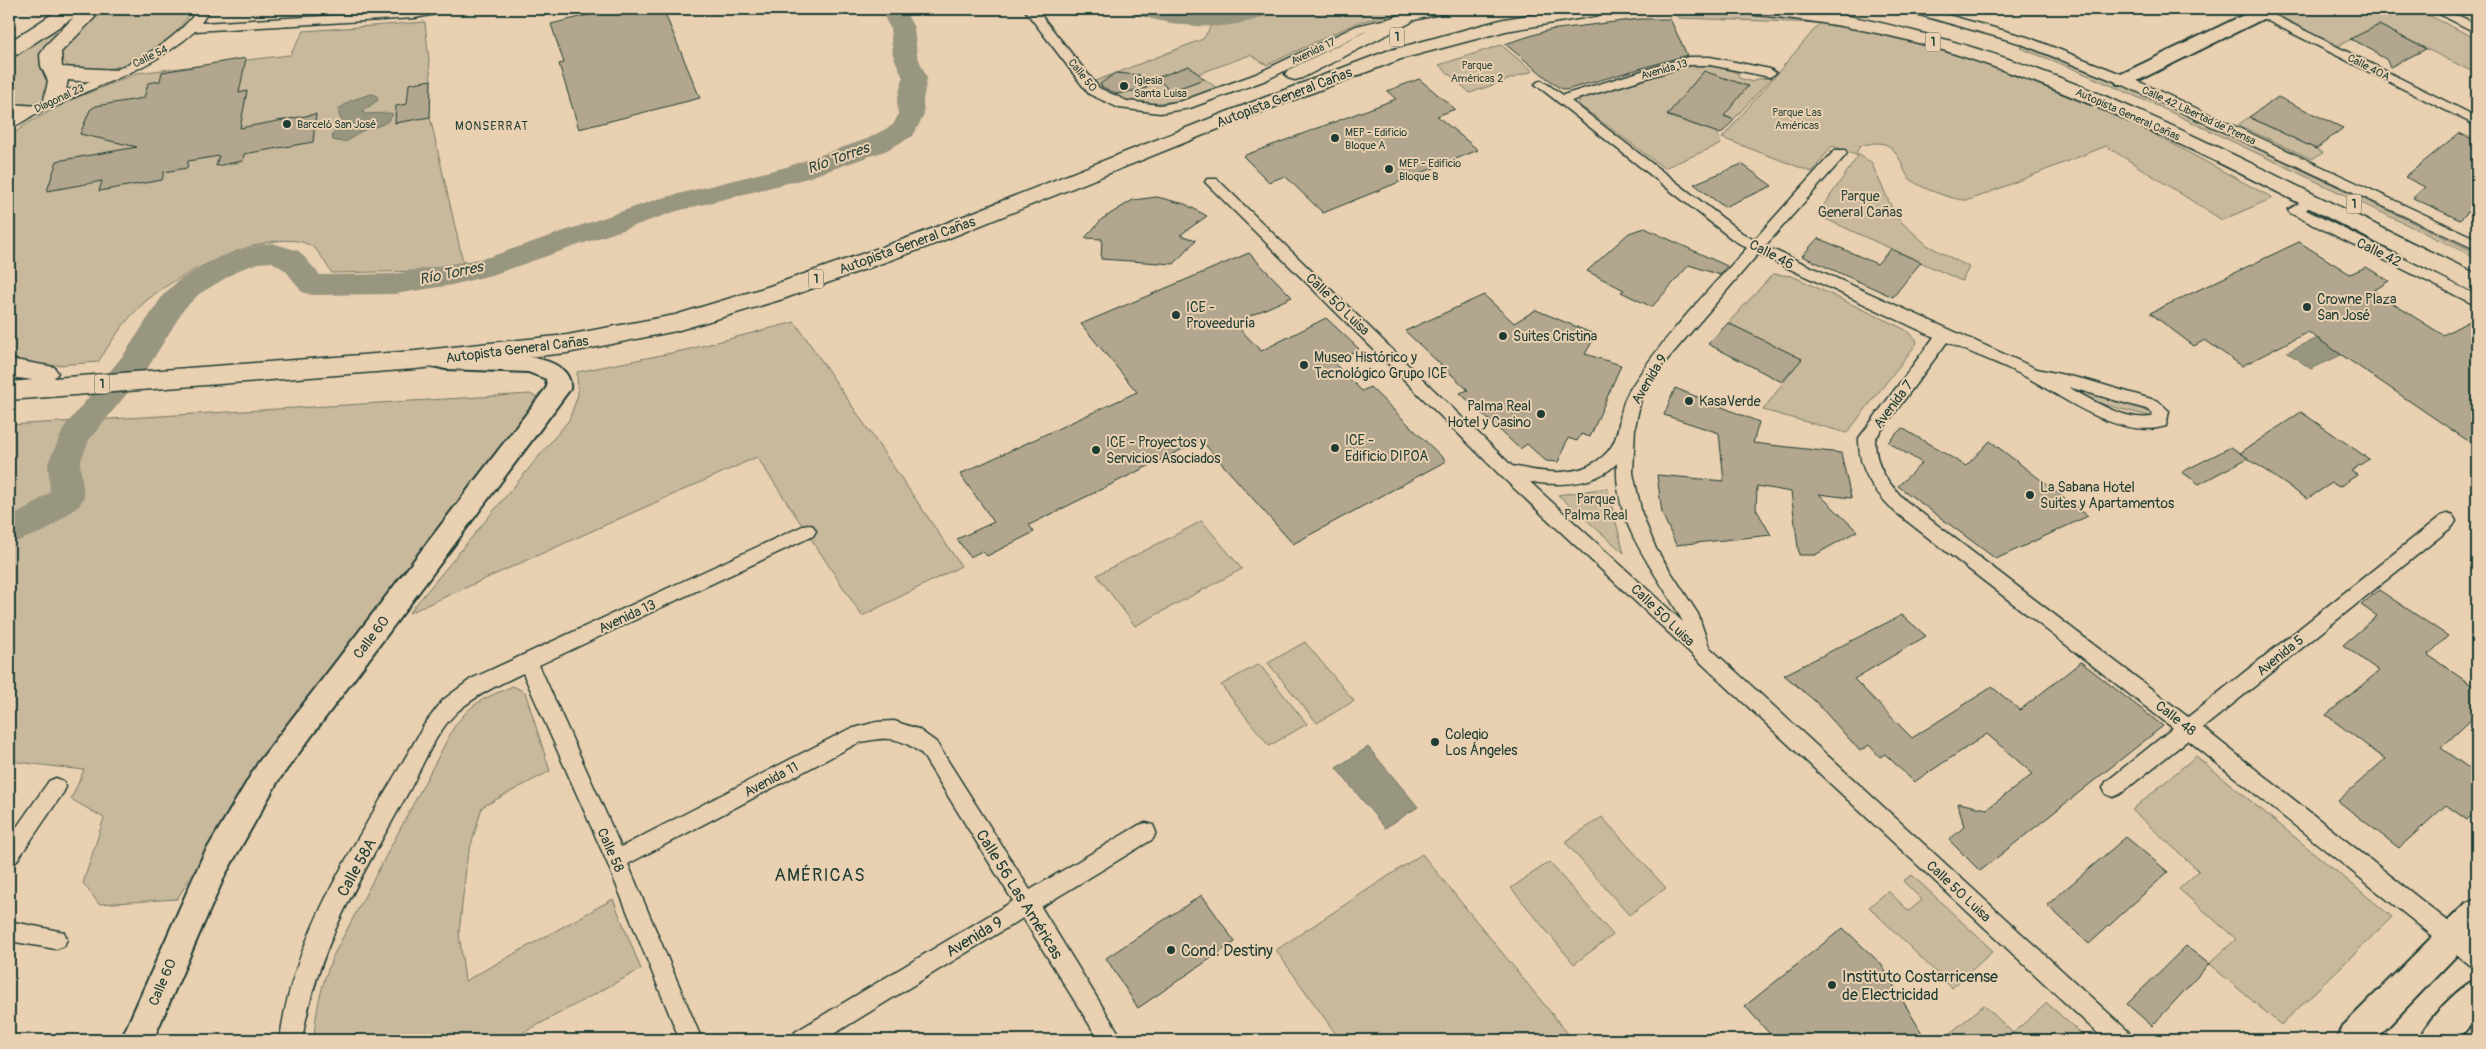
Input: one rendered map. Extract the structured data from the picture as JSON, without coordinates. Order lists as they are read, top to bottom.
{
  "streets": {
    "highway": ["1", "Autopista General Cañas"],
    "street": [
      "Avenida 17",
      "Calle 54",
      "Calle 40A",
      "Avenida 13",
      "Calle 50",
      "Diagonal 23",
      "Calle 42 Libertad de Prensa",
      "Calle 42",
      "Calle 46",
      "Calle 50 Luisa",
      "Avenida 9",
      "Avenida 7",
      "Calle 60",
      "Avenida 5",
      "Calle 48",
      "Avenida 11",
      "Calle 58",
      "Calle 58A",
      "Calle 56 Las Américas"
    ]
  },
  "crossings": [
    ["Avenida 17", "Calle 50"],
    ["Calle 54", "Diagonal 23"],
    ["Avenida 13", "Calle 46"],
    ["Avenida 13", "Calle 58"],
    ["Avenida 13", "Calle 58A"],
    ["Autopista General Cañas", "Calle 42"],
    ["Autopista General Cañas", "Calle 60"],
    ["Calle 46", "Avenida 9"],
    ["Calle 46", "Avenida 7"],
    ["Calle 50 Luisa", "Avenida 9"],
    ["Avenida 9", "Calle 56 Las Américas"],
    ["Avenida 7", "Calle 48"],
    ["Avenida 5", "Calle 48"],
    ["Avenida 11", "Calle 58"],
    ["Avenida 11", "Calle 56 Las Américas"]
  ],
  "districts": ["MONSERRAT", "AMÉRICAS"],
  "water": ["Río Torres"],
  "parks": [
    "Parque Américas 2",
    "Parque Las Américas",
    "Parque General Cañas",
    "Parque Palma Real"
  ],
  "places": [
    "Iglesia Santa Luisa",
    "Barceló San José",
    "MEP - Edificio Bloque A",
    "MEP - Edificio Bloque B",
    "Crowne Plaza San José",
    "ICE - Proveeduría",
    "Suites Cristina",
    "Museo Histórico y Tecnológico Grupo ICE",
    "KasaVerde",
    "Palma Real Hotel y Casino",
    "ICE - Edificio DIPOA",
    "ICE - Proyectos y Servicios Asociados",
    "La Sabana Hotel Suites y Apartamentos",
    "Colegio Los Ángeles",
    "Cond. Destiny",
    "Instituto Costarricense de Electricidad"
  ]
}
